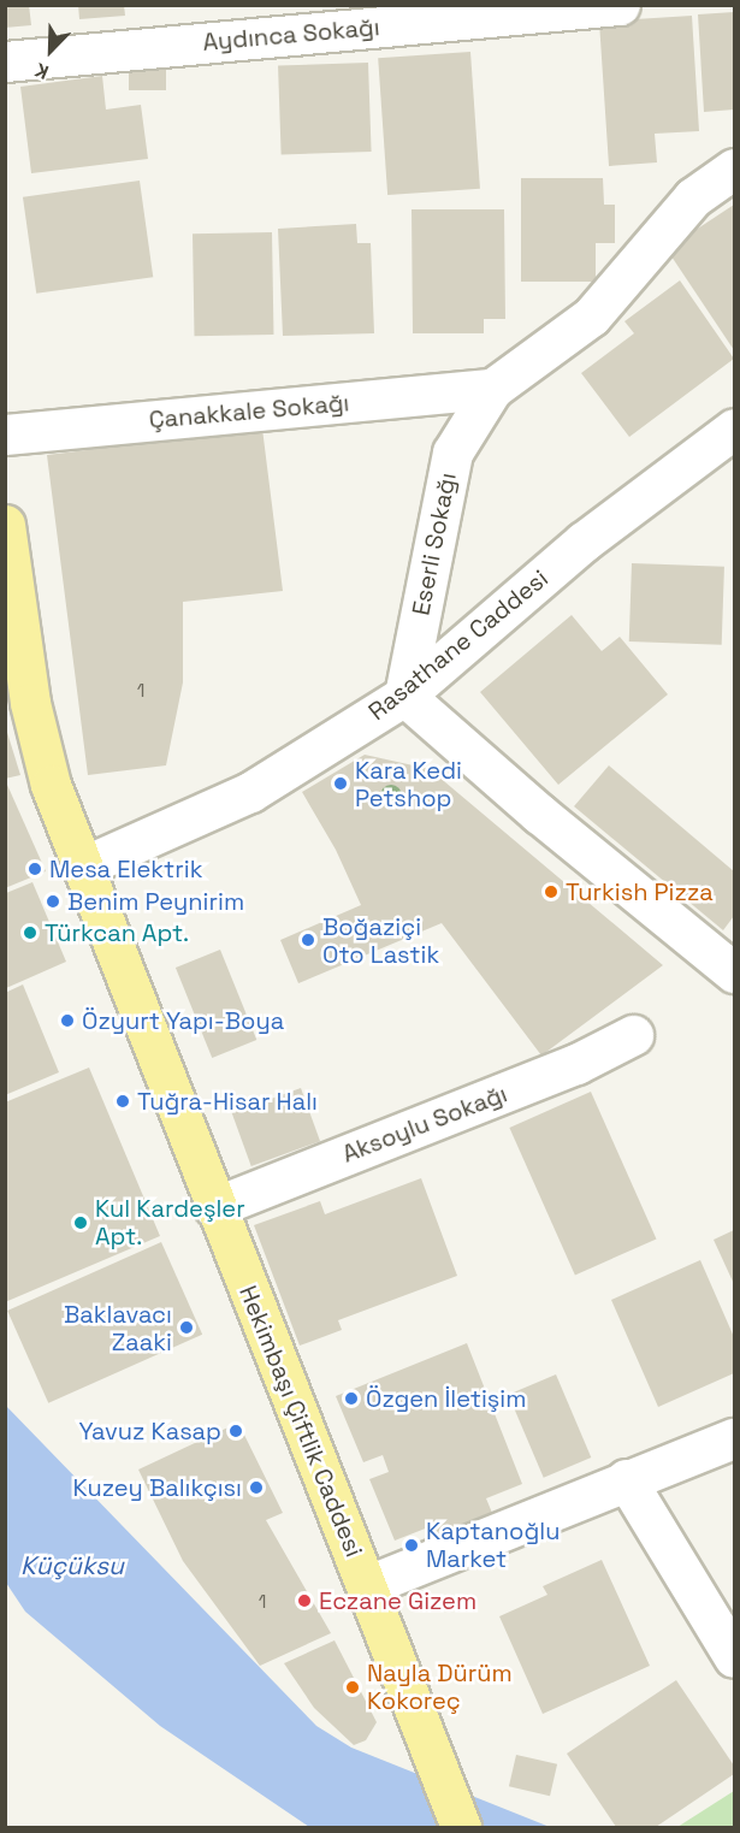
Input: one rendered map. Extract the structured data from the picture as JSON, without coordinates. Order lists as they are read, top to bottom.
{
  "streets": {
    "main road": ["Hekimbaşı Çiftlik Caddesi"],
    "street": [
      "Aydınca Sokağı",
      "Çanakkale Sokağı",
      "Eserli Sokağı",
      "Rasathane Caddesi",
      "Aksoylu Sokağı"
    ]
  },
  "crossings": [
    ["Çanakkale Sokağı", "Eserli Sokağı"],
    ["Eserli Sokağı", "Rasathane Caddesi"],
    ["Rasathane Caddesi", "Hekimbaşı Çiftlik Caddesi"],
    ["Aksoylu Sokağı", "Hekimbaşı Çiftlik Caddesi"]
  ],
  "water": ["Küçüksu"],
  "places": [
    "Kara Kedi Petshop",
    "Mesa Elektrik",
    "Turkish Pizza",
    "Benim Peynirim",
    "Türkcan Apt.",
    "Boğaziçi Oto Lastik",
    "Özyurt Yapı-Boya",
    "Tuğra-Hisar Halı",
    "Kul Kardeşler Apt.",
    "Baklavacı Zaaki",
    "Özgen İletişim",
    "Yavuz Kasap",
    "Kuzey Balıkçısı",
    "Kaptanoğlu Market",
    "Eczane Gizem",
    "Nayla Dürüm Kokoreç"
  ],
  "house_numbers": ["1", "1"],
  "north": "bottom left"
}
